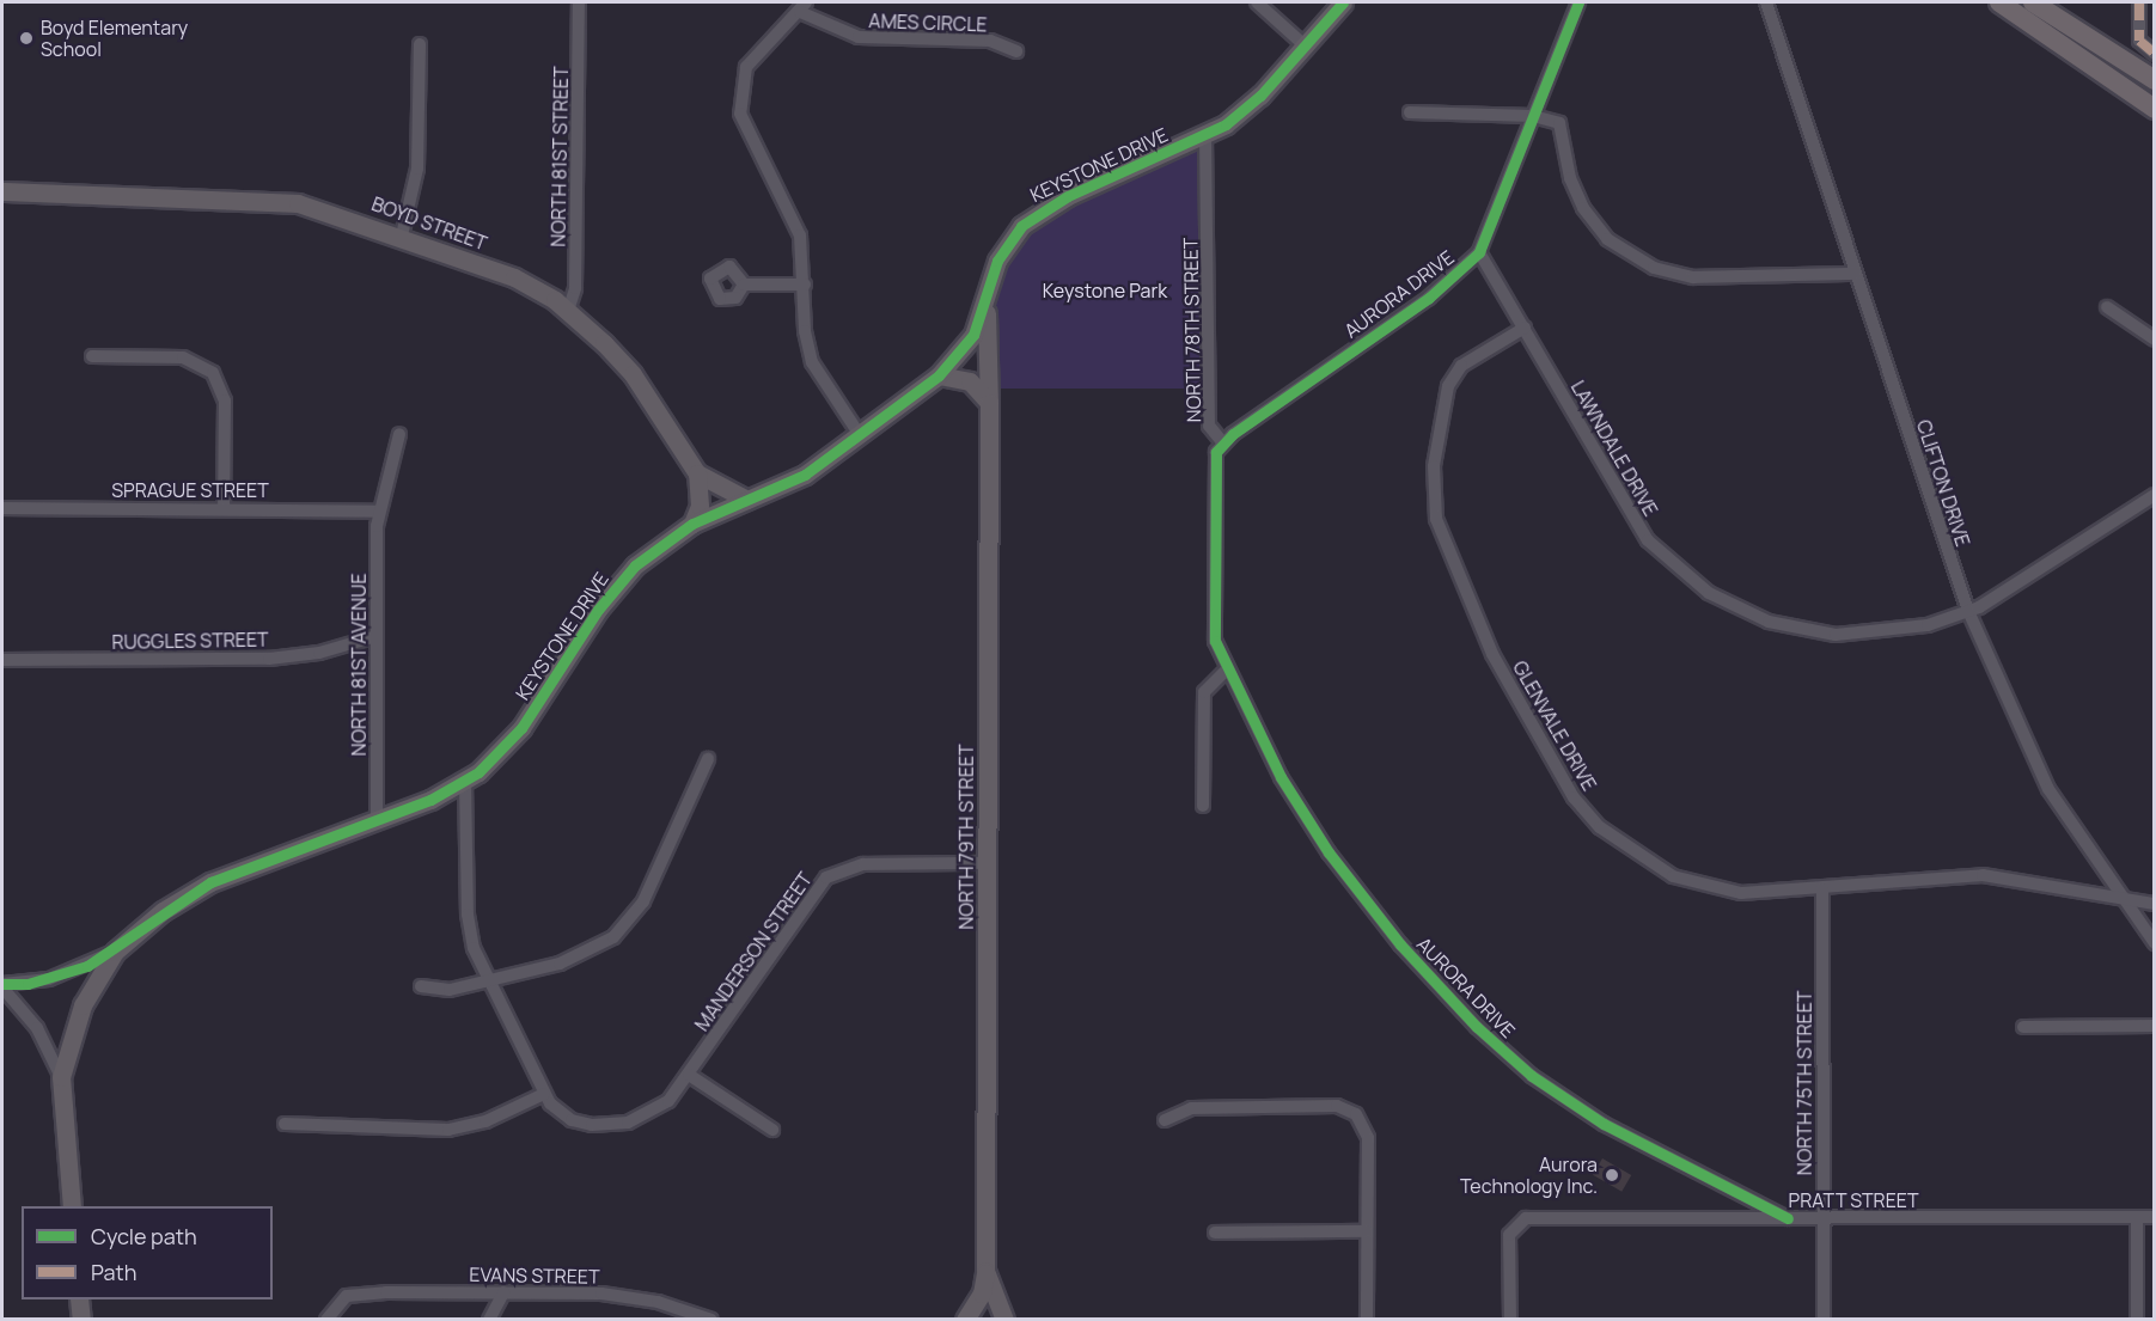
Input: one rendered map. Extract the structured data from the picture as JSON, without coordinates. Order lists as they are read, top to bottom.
{
  "streets": {
    "street": [
      "AMES CIRCLE",
      "NORTH 81ST STREET",
      "KEYSTONE DRIVE",
      "BOYD STREET",
      "AURORA DRIVE",
      "NORTH 78TH STREET",
      "LAWNDALE DRIVE",
      "CLIFTON DRIVE",
      "SPRAGUE STREET",
      "RUGGLES STREET",
      "NORTH 81ST AVENUE",
      "GLENVALE DRIVE",
      "NORTH 79TH STREET",
      "MANDERSON STREET",
      "NORTH 75TH STREET",
      "PRATT STREET",
      "EVANS STREET"
    ]
  },
  "crossings": [
    ["NORTH 81ST STREET", "BOYD STREET"],
    ["KEYSTONE DRIVE", "BOYD STREET"],
    ["KEYSTONE DRIVE", "NORTH 78TH STREET"],
    ["KEYSTONE DRIVE", "NORTH 81ST AVENUE"],
    ["KEYSTONE DRIVE", "NORTH 79TH STREET"],
    ["AURORA DRIVE", "NORTH 78TH STREET"],
    ["AURORA DRIVE", "LAWNDALE DRIVE"],
    ["AURORA DRIVE", "PRATT STREET"],
    ["LAWNDALE DRIVE", "CLIFTON DRIVE"],
    ["LAWNDALE DRIVE", "GLENVALE DRIVE"],
    ["CLIFTON DRIVE", "GLENVALE DRIVE"],
    ["SPRAGUE STREET", "NORTH 81ST AVENUE"],
    ["RUGGLES STREET", "NORTH 81ST AVENUE"],
    ["GLENVALE DRIVE", "NORTH 75TH STREET"],
    ["NORTH 79TH STREET", "MANDERSON STREET"],
    ["NORTH 75TH STREET", "PRATT STREET"]
  ],
  "parks": ["Keystone Park"],
  "places": ["Boyd Elementary School", "Aurora Technology Inc."],
  "legend": ["Cycle path", "Path"]
}
